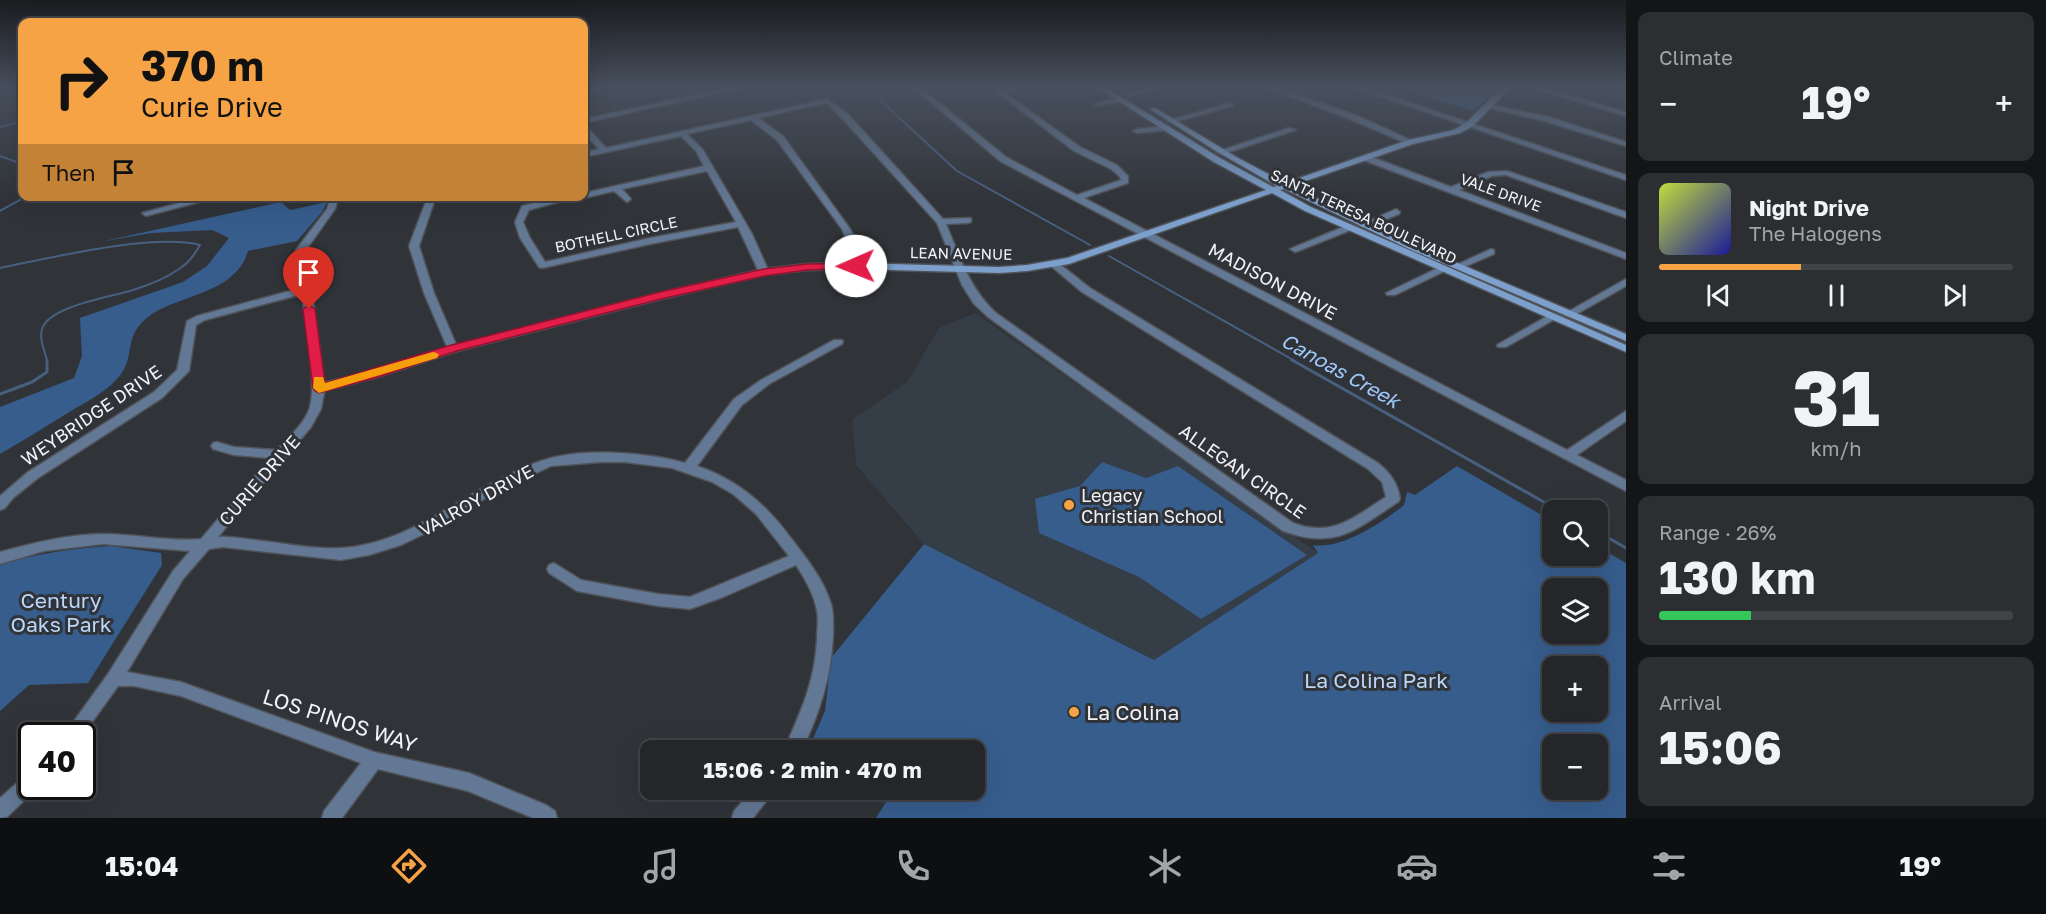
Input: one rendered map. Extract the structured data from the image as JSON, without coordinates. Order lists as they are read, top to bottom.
{
  "streets": {
    "street": [
      "VALE DRIVE",
      "SANTA TERESA BOULEVARD",
      "BOTHELL CIRCLE",
      "LEAN AVENUE",
      "MADISON DRIVE",
      "WEYBRIDGE DRIVE",
      "ALLEGAN CIRCLE",
      "CURIE DRIVE",
      "VALROY DRIVE",
      "LOS PINOS WAY"
    ]
  },
  "crossings": [
    ["VALE DRIVE", "LEAN AVENUE"],
    ["SANTA TERESA BOULEVARD", "LEAN AVENUE"],
    ["LEAN AVENUE", "MADISON DRIVE"],
    ["LEAN AVENUE", "ALLEGAN CIRCLE"],
    ["LEAN AVENUE", "CURIE DRIVE"],
    ["WEYBRIDGE DRIVE", "CURIE DRIVE"],
    ["CURIE DRIVE", "VALROY DRIVE"],
    ["CURIE DRIVE", "LOS PINOS WAY"]
  ],
  "water": ["Canoas Creek"],
  "parks": ["Century Oaks Park", "La Colina Park"],
  "places": ["Legacy Christian School", "La Colina"],
  "page": {
    "tile": [
      "Climate",
      ["31", "km/h"],
      ["Range · 26%", "130 km"],
      ["Arrival", "15:06"]
    ],
    "turn": ["370 m", "Curie Drive"],
    "heat": ["−", "19°", "+"],
    "then": "Then",
    "song": ["Night Drive", "The Halogens"],
    "map_buttons": ["+", "−"],
    "limit": "40",
    "trip": "15:06 · 2 min · 470 m",
    "tabs": ["15:04", "19°"]
  }
}
